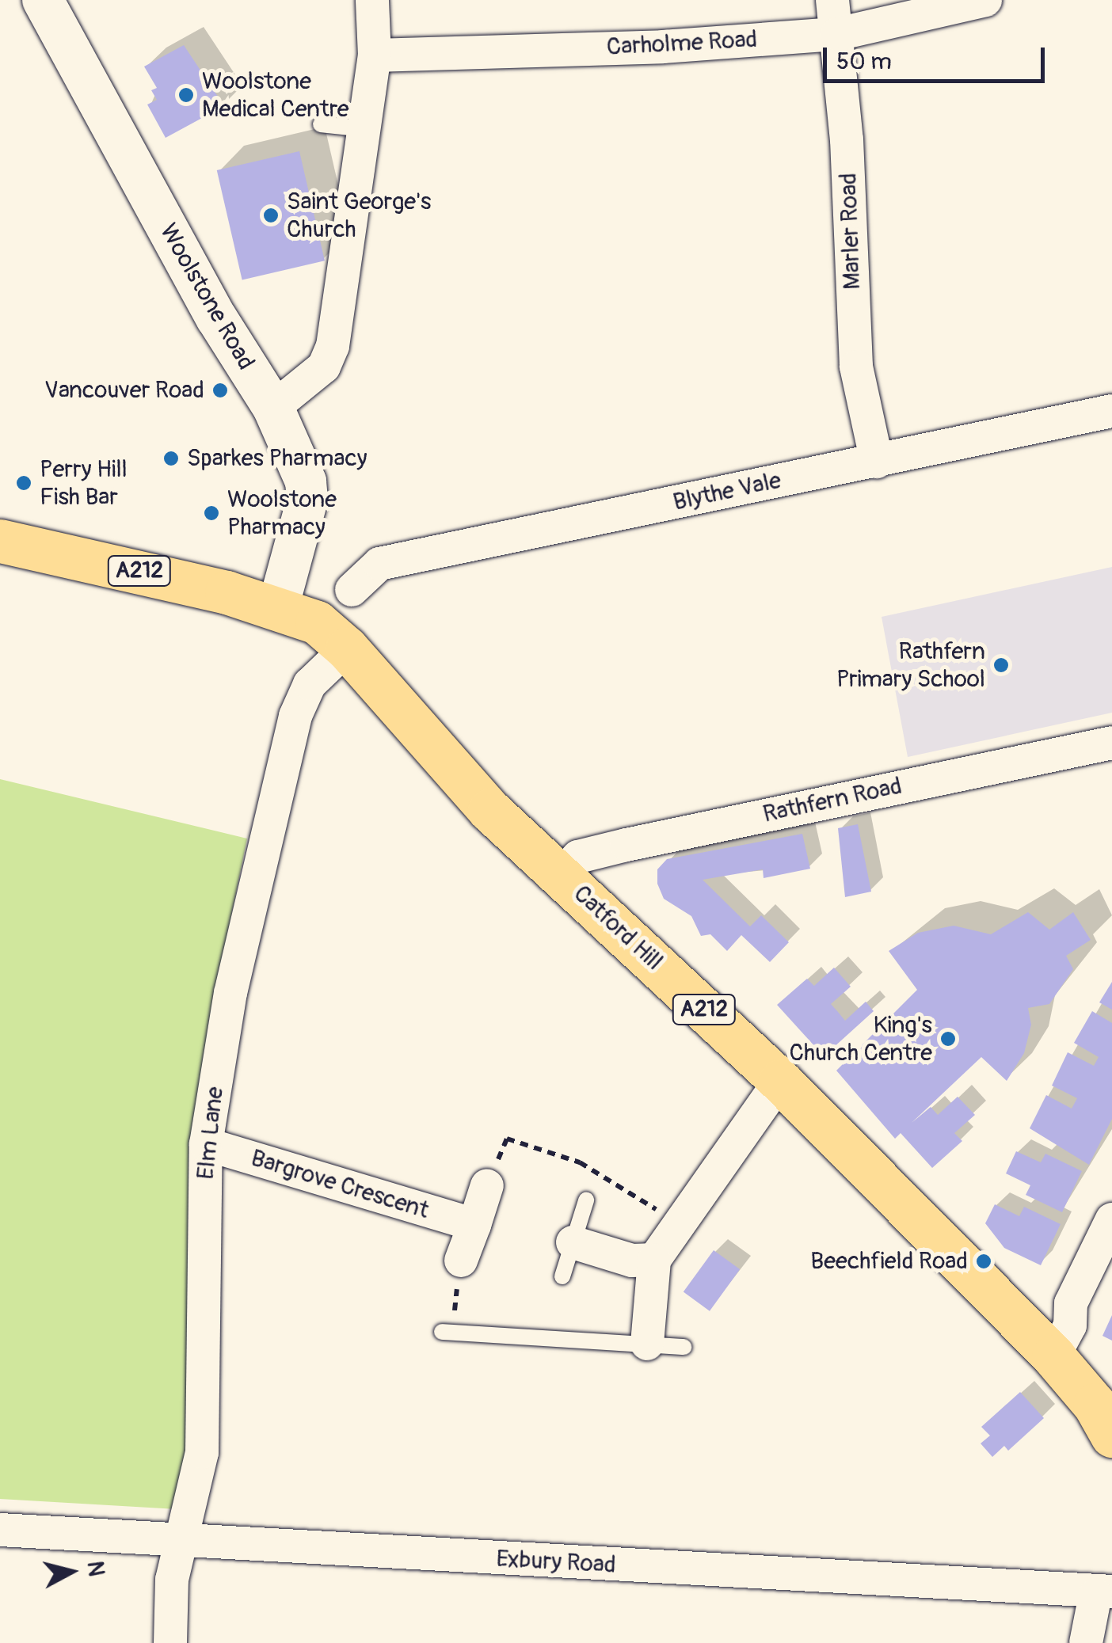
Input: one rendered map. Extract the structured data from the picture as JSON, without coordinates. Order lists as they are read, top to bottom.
{
  "streets": {
    "main road": ["A212", "Catford Hill"],
    "street": [
      "Carholme Road",
      "Marler Road",
      "Woolstone Road",
      "Blythe Vale",
      "Rathfern Road",
      "Elm Lane",
      "Bargrove Crescent",
      "Exbury Road"
    ]
  },
  "crossings": [
    ["Carholme Road", "Marler Road"],
    ["Marler Road", "Blythe Vale"],
    ["Woolstone Road", "A212"],
    ["Woolstone Road", "Catford Hill"],
    ["A212", "Catford Hill"],
    ["Rathfern Road", "Catford Hill"],
    ["Catford Hill", "Elm Lane"],
    ["Elm Lane", "Bargrove Crescent"],
    ["Elm Lane", "Exbury Road"]
  ],
  "places": [
    "Woolstone Medical Centre",
    "Saint George's Church",
    "Vancouver Road",
    "Sparkes Pharmacy",
    "Perry Hill Fish Bar",
    "Woolstone Pharmacy",
    "Rathfern Primary School",
    "King's Church Centre",
    "Beechfield Road"
  ],
  "scale_bar": "50 m",
  "north": "right"
}
